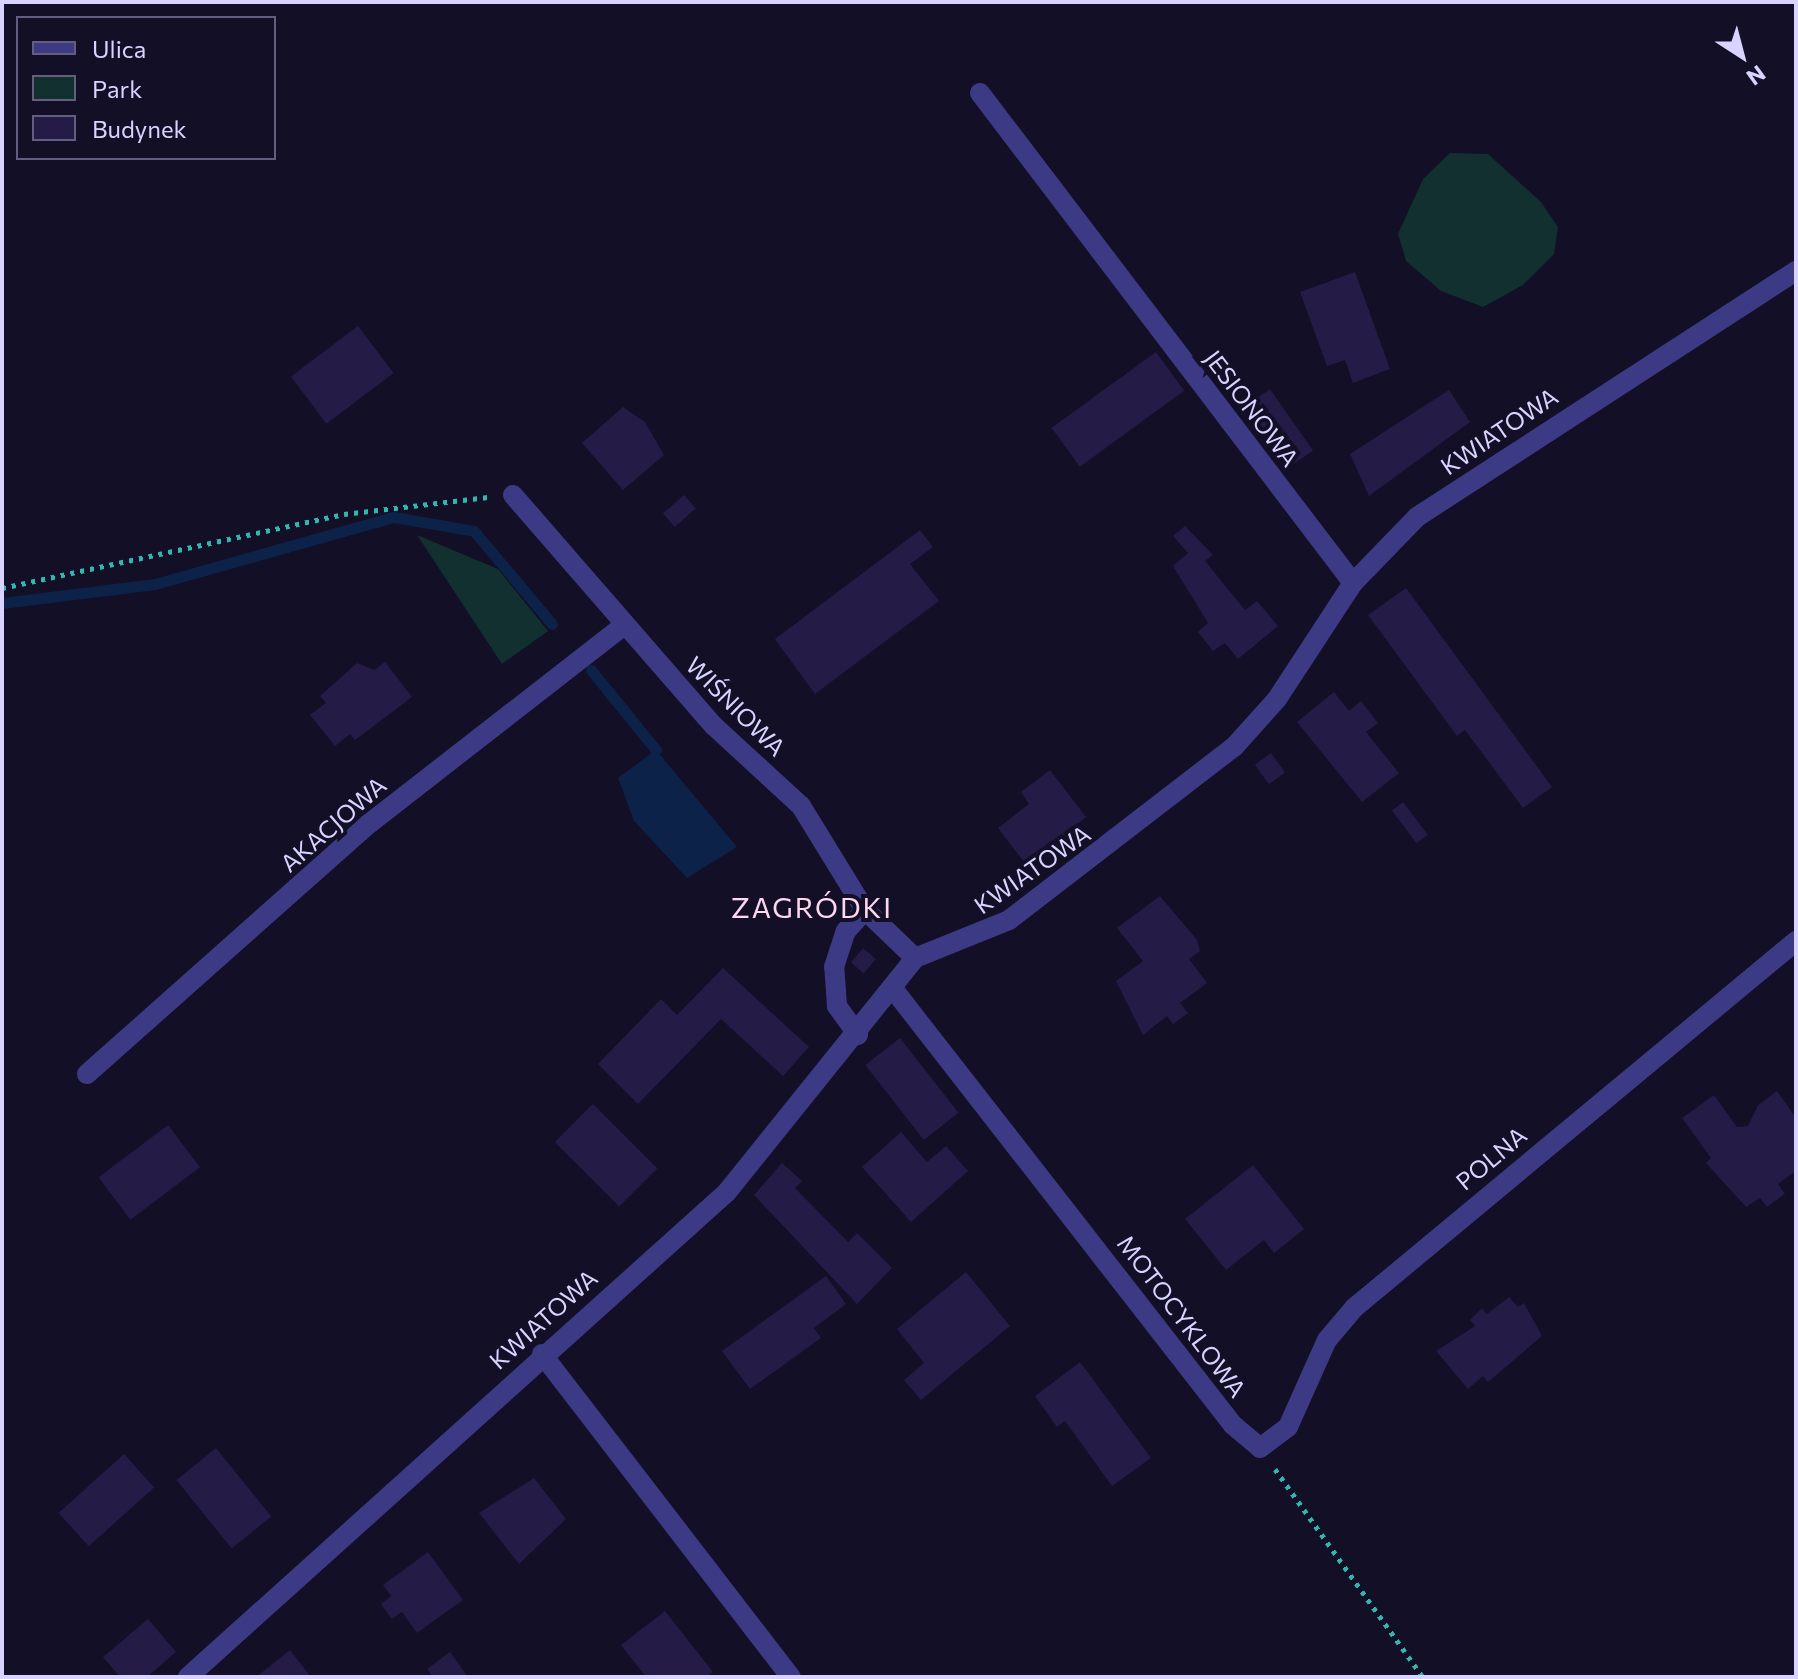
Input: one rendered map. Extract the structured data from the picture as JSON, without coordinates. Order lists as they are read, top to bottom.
{
  "streets": {
    "street": [
      "JESIONOWA",
      "KWIATOWA",
      "WIŚNIOWA",
      "AKACJOWA",
      "POLNA",
      "MOTOCYKLOWA"
    ]
  },
  "crossings": [
    ["JESIONOWA", "KWIATOWA"],
    ["KWIATOWA", "WIŚNIOWA"],
    ["KWIATOWA", "MOTOCYKLOWA"],
    ["WIŚNIOWA", "AKACJOWA"],
    ["POLNA", "MOTOCYKLOWA"]
  ],
  "districts": ["ZAGRÓDKI"],
  "legend": ["Ulica", "Park", "Budynek"],
  "north": "bottom right"
}
